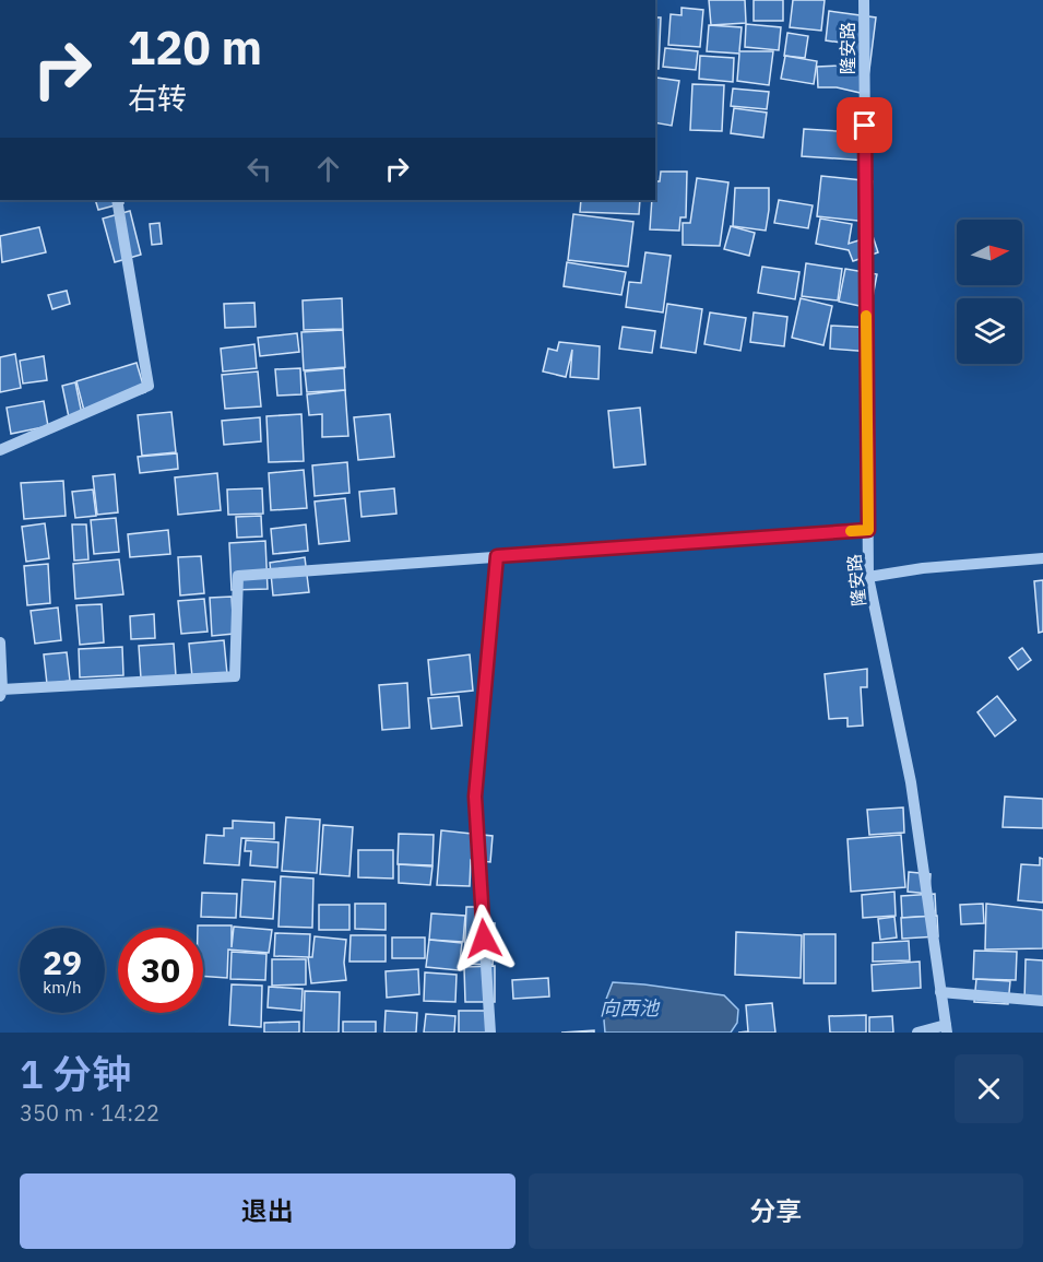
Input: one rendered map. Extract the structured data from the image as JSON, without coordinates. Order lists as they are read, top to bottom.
{
  "streets": {
    "street": ["隆安路"]
  },
  "water": ["向西池"],
  "north": "right",
  "page": {
    "turn": ["120 m", "右转"],
    "speed": "29 km/h",
    "limit": "30",
    "heading": ["1 分钟", "350 m · 14:22"],
    "buttons": ["退出", "分享"]
  }
}
